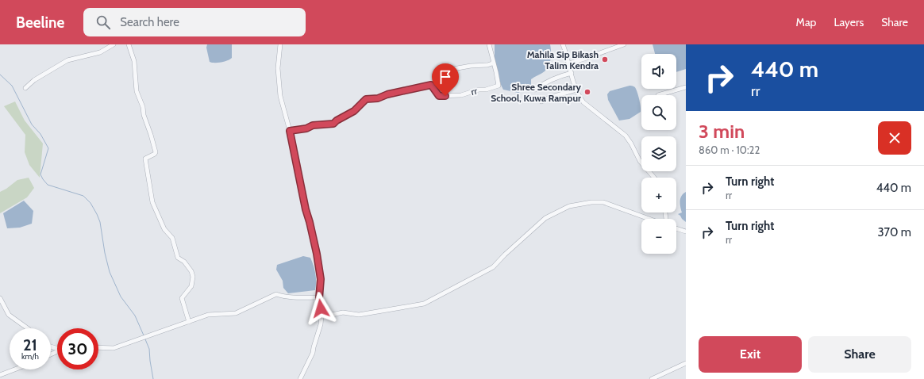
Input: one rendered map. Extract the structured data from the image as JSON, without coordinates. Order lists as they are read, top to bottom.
{
  "streets": {
    "street": ["rr"]
  },
  "places": ["Mahila Sip Bikash Talim Kendra", "Shree Secondary School, Kuwa Rampur"],
  "page": {
    "header": "Beeline",
    "search": "Search here",
    "nav": ["Map", "Layers", "Share"],
    "turn": ["440 m", "rr"],
    "map_buttons": ["+", "−"],
    "heading": ["3 min", "860 m · 10:22"],
    "list": [
      {
        "name": "Turn right",
        "note": "rr",
        "value": "440 m"
      },
      {
        "name": "Turn right",
        "note": "rr",
        "value": "370 m"
      }
    ],
    "speed": "21 km/h",
    "limit": "30",
    "buttons": ["Exit", "Share"]
  }
}
